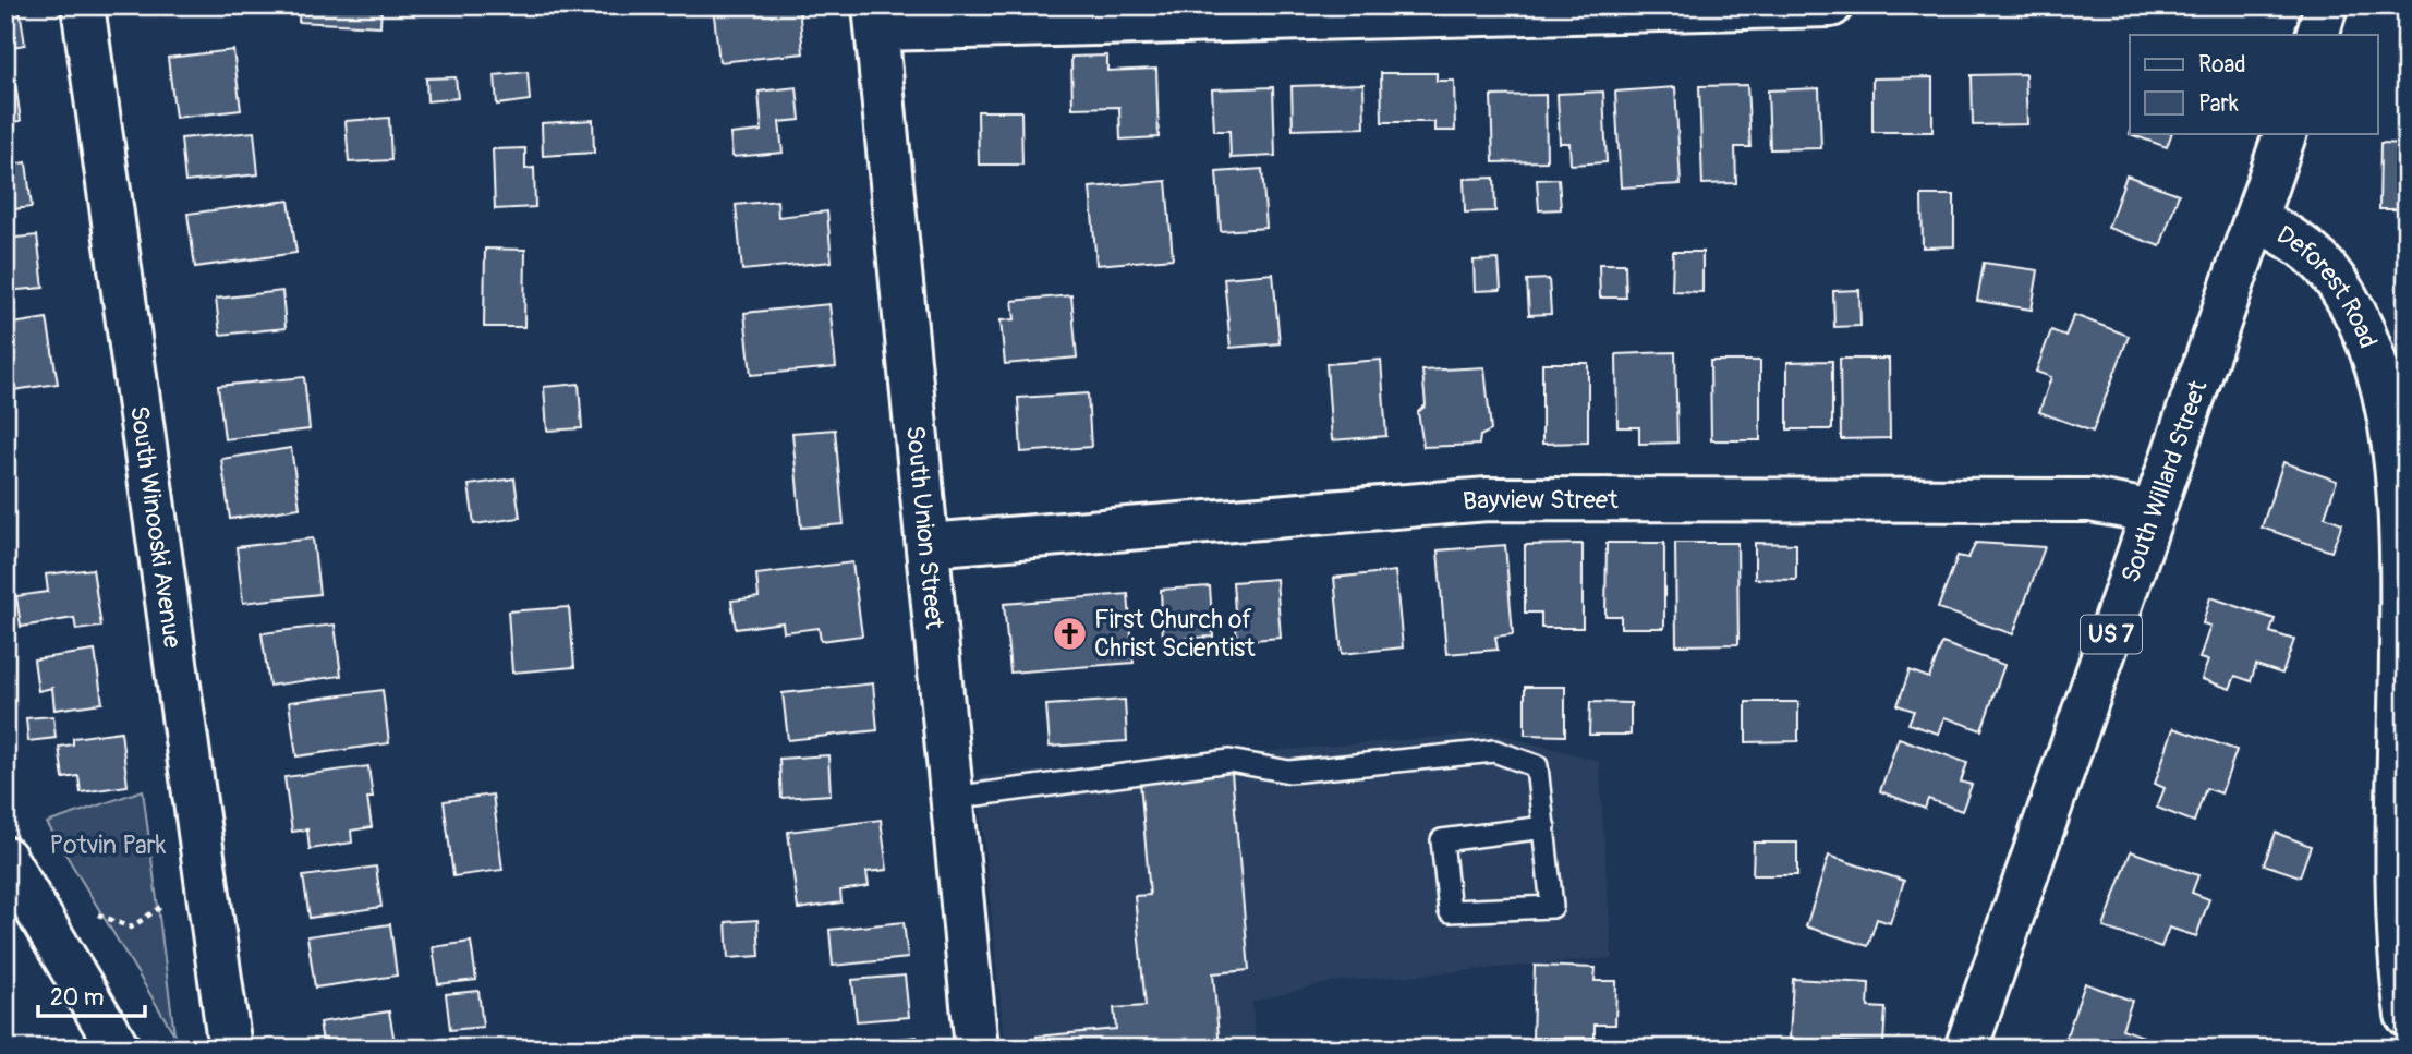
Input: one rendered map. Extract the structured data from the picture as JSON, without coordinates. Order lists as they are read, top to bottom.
{
  "streets": {
    "street": [
      "Deforest Road",
      "South Willard Street",
      "Bayview Street",
      "South Winooski Avenue",
      "South Union Street",
      "US 7"
    ]
  },
  "crossings": [
    ["Deforest Road", "South Willard Street"],
    ["South Willard Street", "Bayview Street"],
    ["Bayview Street", "South Union Street"]
  ],
  "parks": ["Potvin Park"],
  "places": {
    "church": ["First Church of Christ Scientist"]
  },
  "legend": ["Road", "Park"],
  "scale_bar": "20 m"
}
